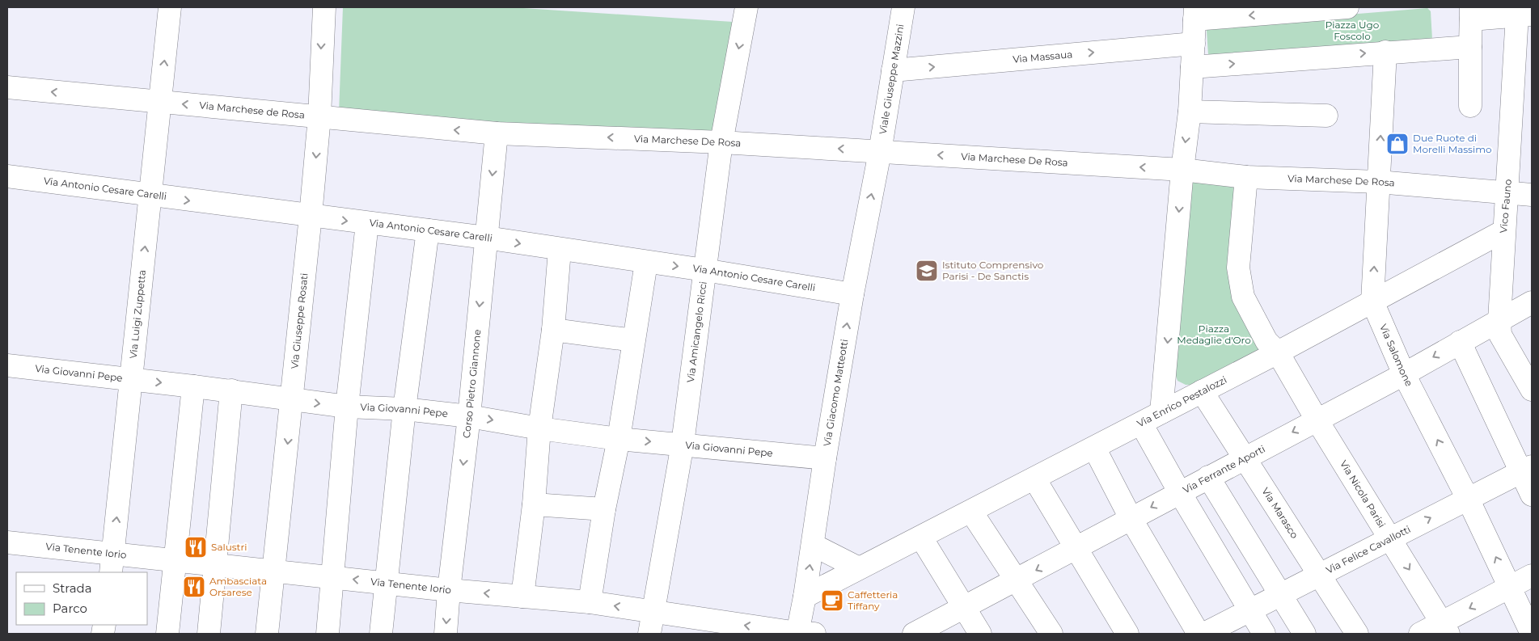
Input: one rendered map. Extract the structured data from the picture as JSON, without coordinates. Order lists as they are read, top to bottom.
{
  "streets": {
    "street": [
      "Via Massaua",
      "Viale Giuseppe Mazzini",
      "Via Marchese de Rosa",
      "Via Marchese De Rosa",
      "Via Antonio Cesare Carelli",
      "Vico Fauno",
      "Via Luigi Zuppetta",
      "Via Giuseppe Rosati",
      "Via Amicangelo Ricci",
      "Via Salomone",
      "Via Giovanni Pepe",
      "Corso Pietro Giannone",
      "Via Giacomo Matteotti",
      "Via Enrico Pestalozzi",
      "Via Ferrante Aporti",
      "Via Nicola Parisi",
      "Via Marasco",
      "Via Felice Cavallotti",
      "Via Tenente Iorio"
    ]
  },
  "crossings": [
    ["Via Massaua", "Viale Giuseppe Mazzini"],
    ["Viale Giuseppe Mazzini", "Via Marchese De Rosa"],
    ["Viale Giuseppe Mazzini", "Via Giacomo Matteotti"],
    ["Via Marchese de Rosa", "Via Marchese De Rosa"],
    ["Via Marchese de Rosa", "Via Luigi Zuppetta"],
    ["Via Marchese de Rosa", "Via Giuseppe Rosati"],
    ["Via Marchese de Rosa", "Corso Pietro Giannone"],
    ["Via Marchese De Rosa", "Vico Fauno"],
    ["Via Marchese De Rosa", "Via Amicangelo Ricci"],
    ["Via Marchese De Rosa", "Via Salomone"],
    ["Via Marchese De Rosa", "Corso Pietro Giannone"],
    ["Via Marchese De Rosa", "Via Giacomo Matteotti"],
    ["Via Antonio Cesare Carelli", "Via Luigi Zuppetta"],
    ["Via Antonio Cesare Carelli", "Via Giuseppe Rosati"],
    ["Via Antonio Cesare Carelli", "Via Amicangelo Ricci"],
    ["Via Antonio Cesare Carelli", "Corso Pietro Giannone"],
    ["Via Antonio Cesare Carelli", "Via Giacomo Matteotti"],
    ["Vico Fauno", "Via Enrico Pestalozzi"],
    ["Vico Fauno", "Via Ferrante Aporti"],
    ["Via Luigi Zuppetta", "Via Giovanni Pepe"],
    ["Via Luigi Zuppetta", "Via Tenente Iorio"],
    ["Via Giuseppe Rosati", "Via Giovanni Pepe"],
    ["Via Giuseppe Rosati", "Via Tenente Iorio"],
    ["Via Amicangelo Ricci", "Via Giovanni Pepe"],
    ["Via Amicangelo Ricci", "Via Tenente Iorio"],
    ["Via Salomone", "Via Enrico Pestalozzi"],
    ["Via Salomone", "Via Ferrante Aporti"],
    ["Via Salomone", "Via Felice Cavallotti"],
    ["Via Giovanni Pepe", "Corso Pietro Giannone"],
    ["Via Giovanni Pepe", "Via Giacomo Matteotti"],
    ["Corso Pietro Giannone", "Via Tenente Iorio"],
    ["Via Giacomo Matteotti", "Via Enrico Pestalozzi"],
    ["Via Giacomo Matteotti", "Via Tenente Iorio"],
    ["Via Enrico Pestalozzi", "Via Nicola Parisi"],
    ["Via Enrico Pestalozzi", "Via Marasco"],
    ["Via Ferrante Aporti", "Via Nicola Parisi"],
    ["Via Ferrante Aporti", "Via Marasco"],
    ["Via Nicola Parisi", "Via Felice Cavallotti"],
    ["Via Marasco", "Via Felice Cavallotti"]
  ],
  "one_way": [
    "Via Massaua",
    "Via Marchese de Rosa",
    "Via Marchese De Rosa",
    "Via Antonio Cesare Carelli",
    "Via Giacomo Matteotti",
    "Via Ferrante Aporti",
    "Via Tenente Iorio"
  ],
  "parks": ["Piazza Ugo Foscolo", "Piazza Medaglie d'Oro"],
  "places": {
    "shop": ["Due Ruote di Morelli Massimo"],
    "school or university": ["Istituto Comprensivo Parisi - De Sanctis"],
    "restaurant": ["Salustri", "Ambasciata Orsarese"],
    "cafe": ["Caffetteria Tiffany"]
  },
  "legend": ["Strada", "Parco"]
}
